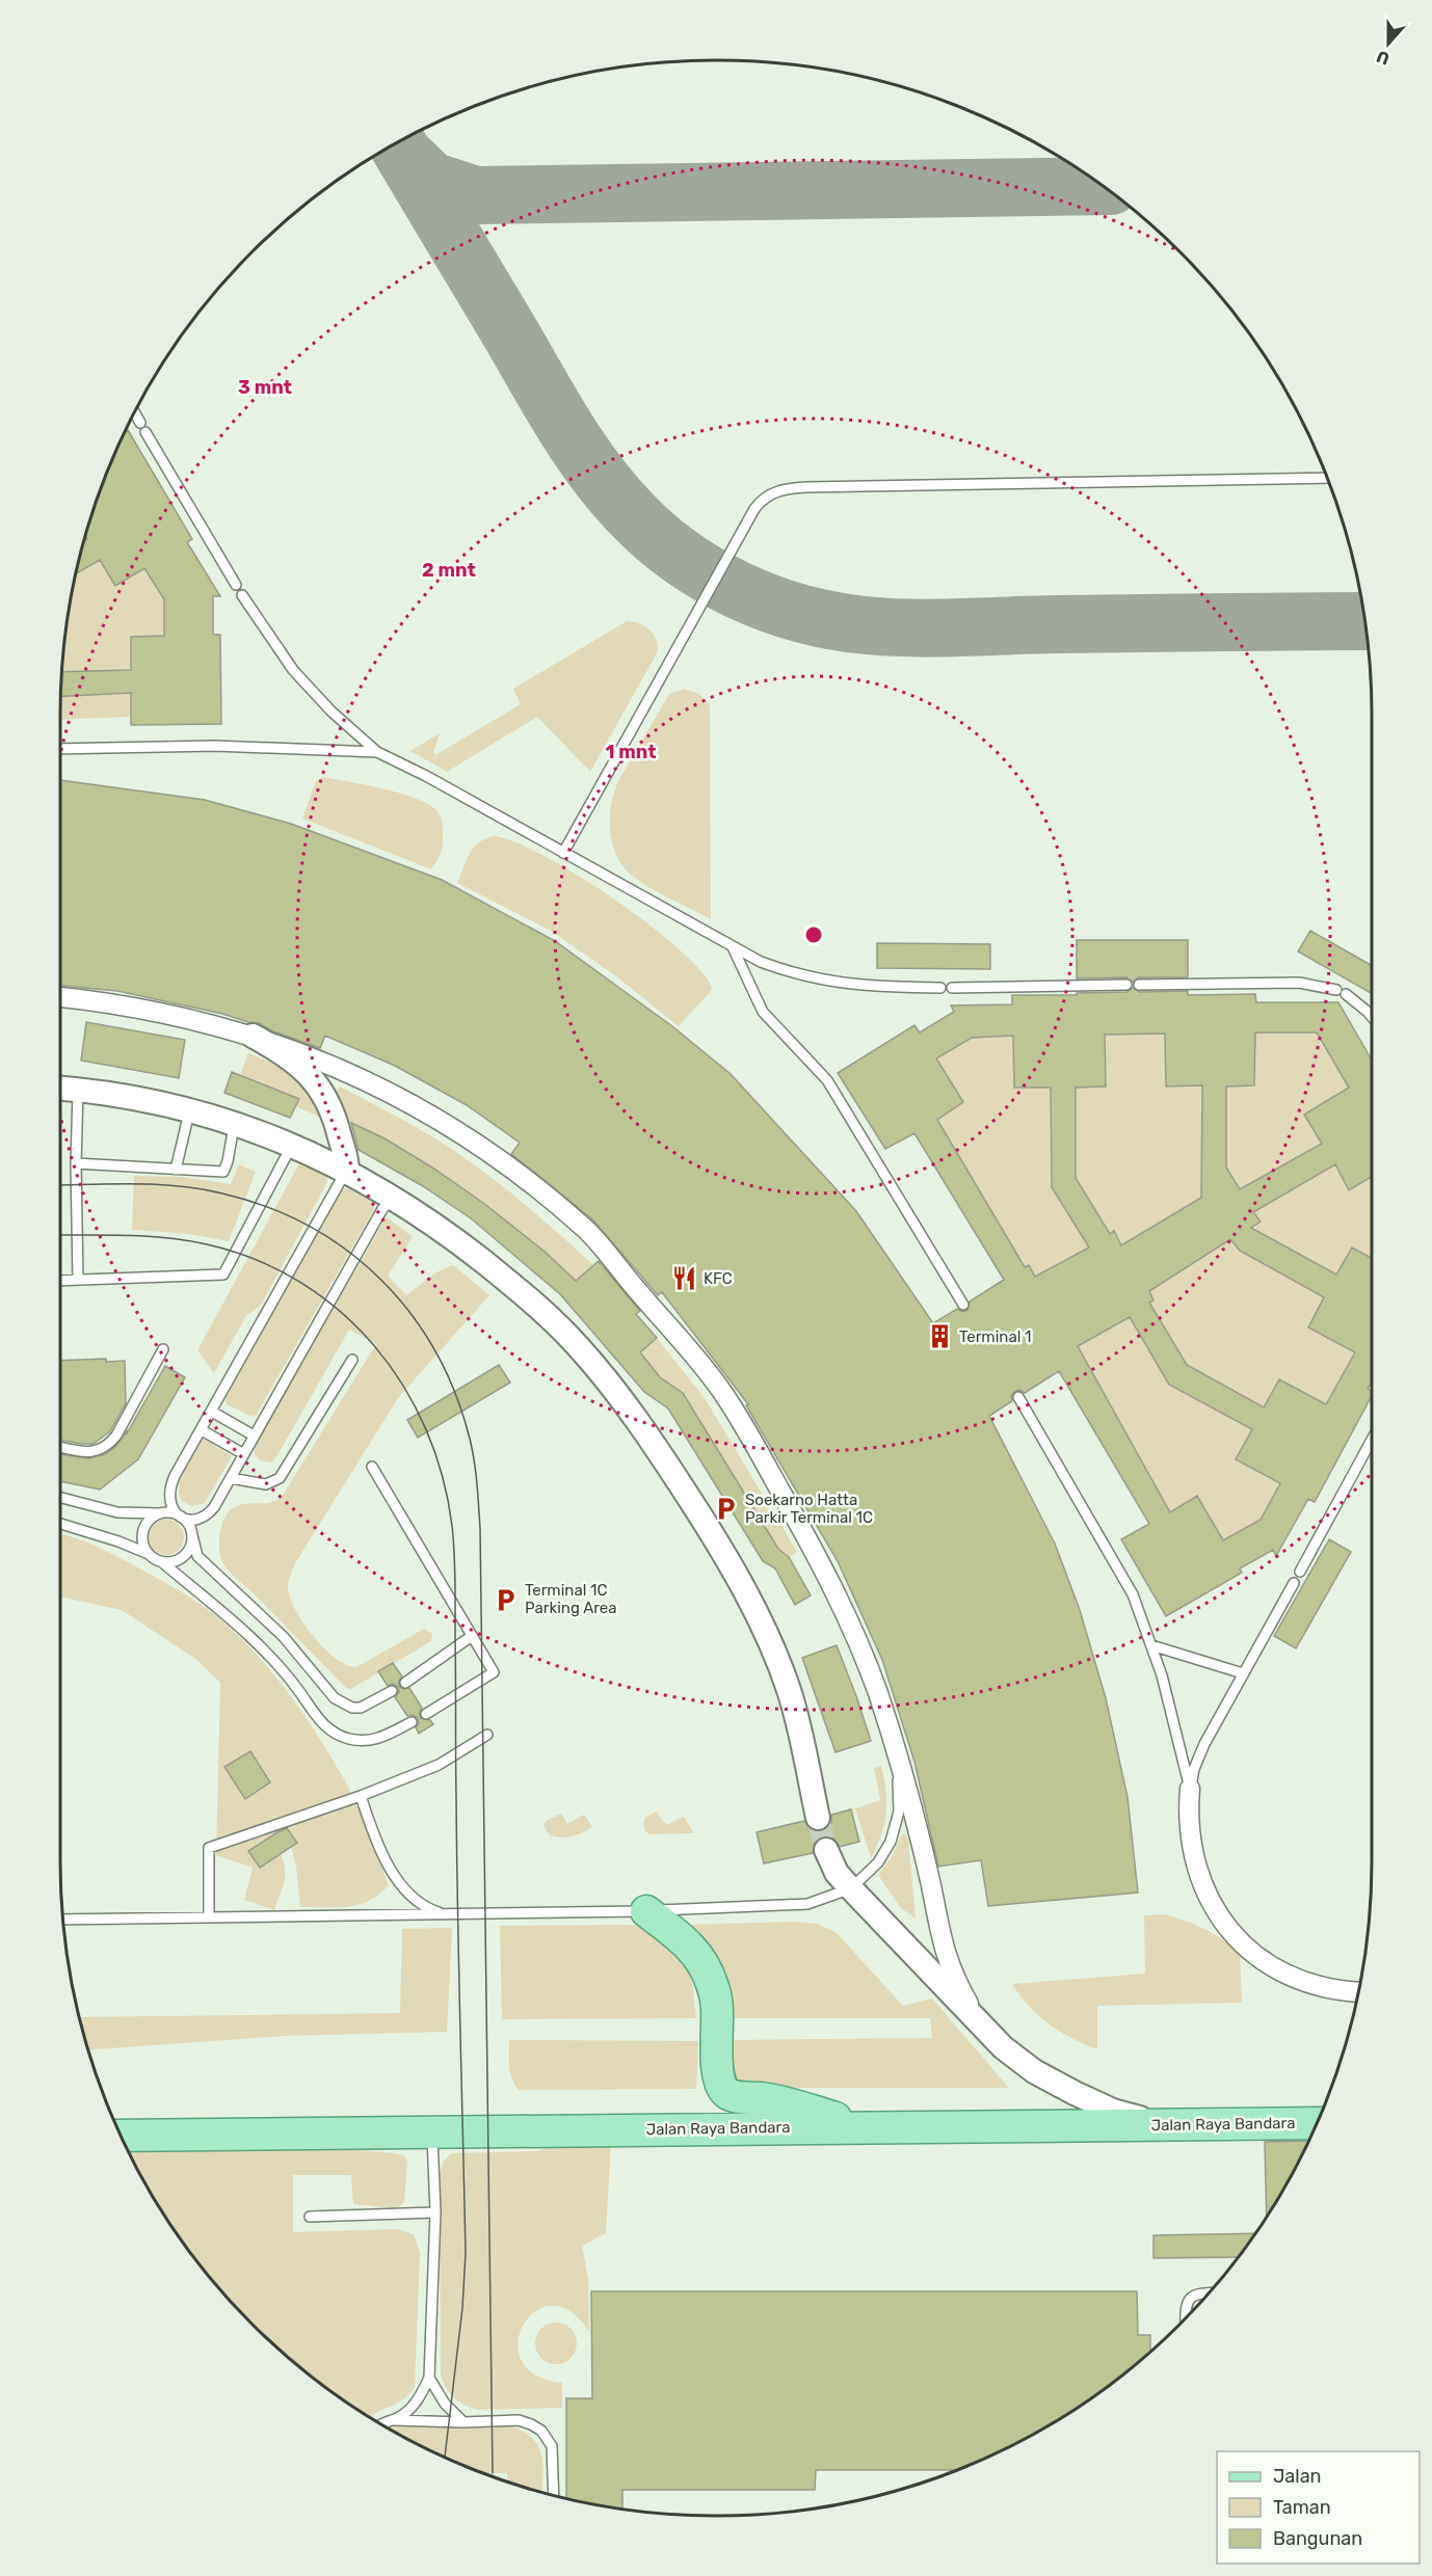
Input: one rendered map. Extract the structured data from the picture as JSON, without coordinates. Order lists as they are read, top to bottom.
{
  "streets": {
    "main road": ["Jalan Raya Bandara"]
  },
  "places": {
    "restaurant": ["KFC"],
    "building": ["Terminal 1"],
    "parking": ["Soekarno Hatta Parkir Terminal 1C", "Terminal 1C Parking Area"]
  },
  "legend": ["Jalan", "Taman", "Bangunan"],
  "north": "bottom",
  "rings": ["3 mnt", "2 mnt", "1 mnt"]
}
